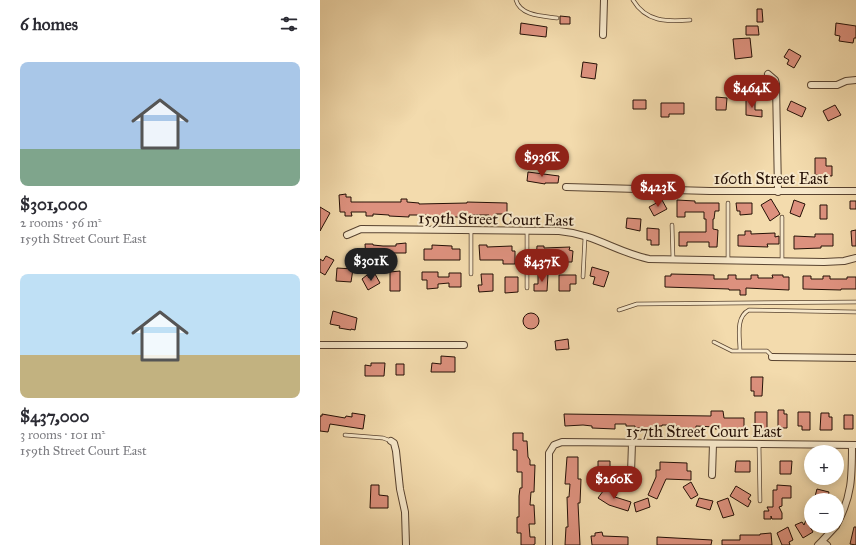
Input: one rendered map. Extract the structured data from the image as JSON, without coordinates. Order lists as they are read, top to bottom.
{
  "streets": {
    "street": ["160th Street East", "159th Street Court East", "157th Street Court East"]
  },
  "page": {
    "heading": "6 homes",
    "list": [
      {
        "name": "$301,000",
        "note": "2 rooms · 56 m² · 159th Street Court East"
      },
      {
        "name": "$437,000",
        "note": "3 rooms · 101 m² · 159th Street Court East"
      }
    ],
    "price": [
      "$464K",
      "$936K",
      "$423K",
      "$301K",
      "$437K",
      "$260K"
    ],
    "map_buttons": ["+", "−"]
  }
}
